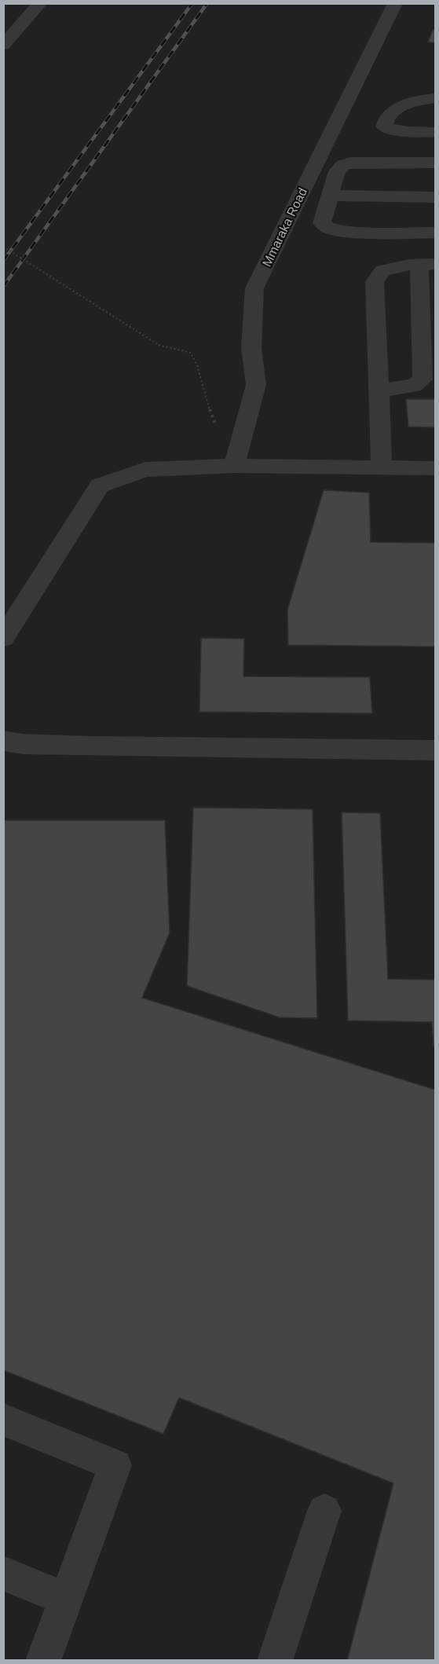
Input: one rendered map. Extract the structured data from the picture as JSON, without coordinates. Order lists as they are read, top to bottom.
{
  "streets": {
    "lane": ["Mmaraka Road"]
  }
}
